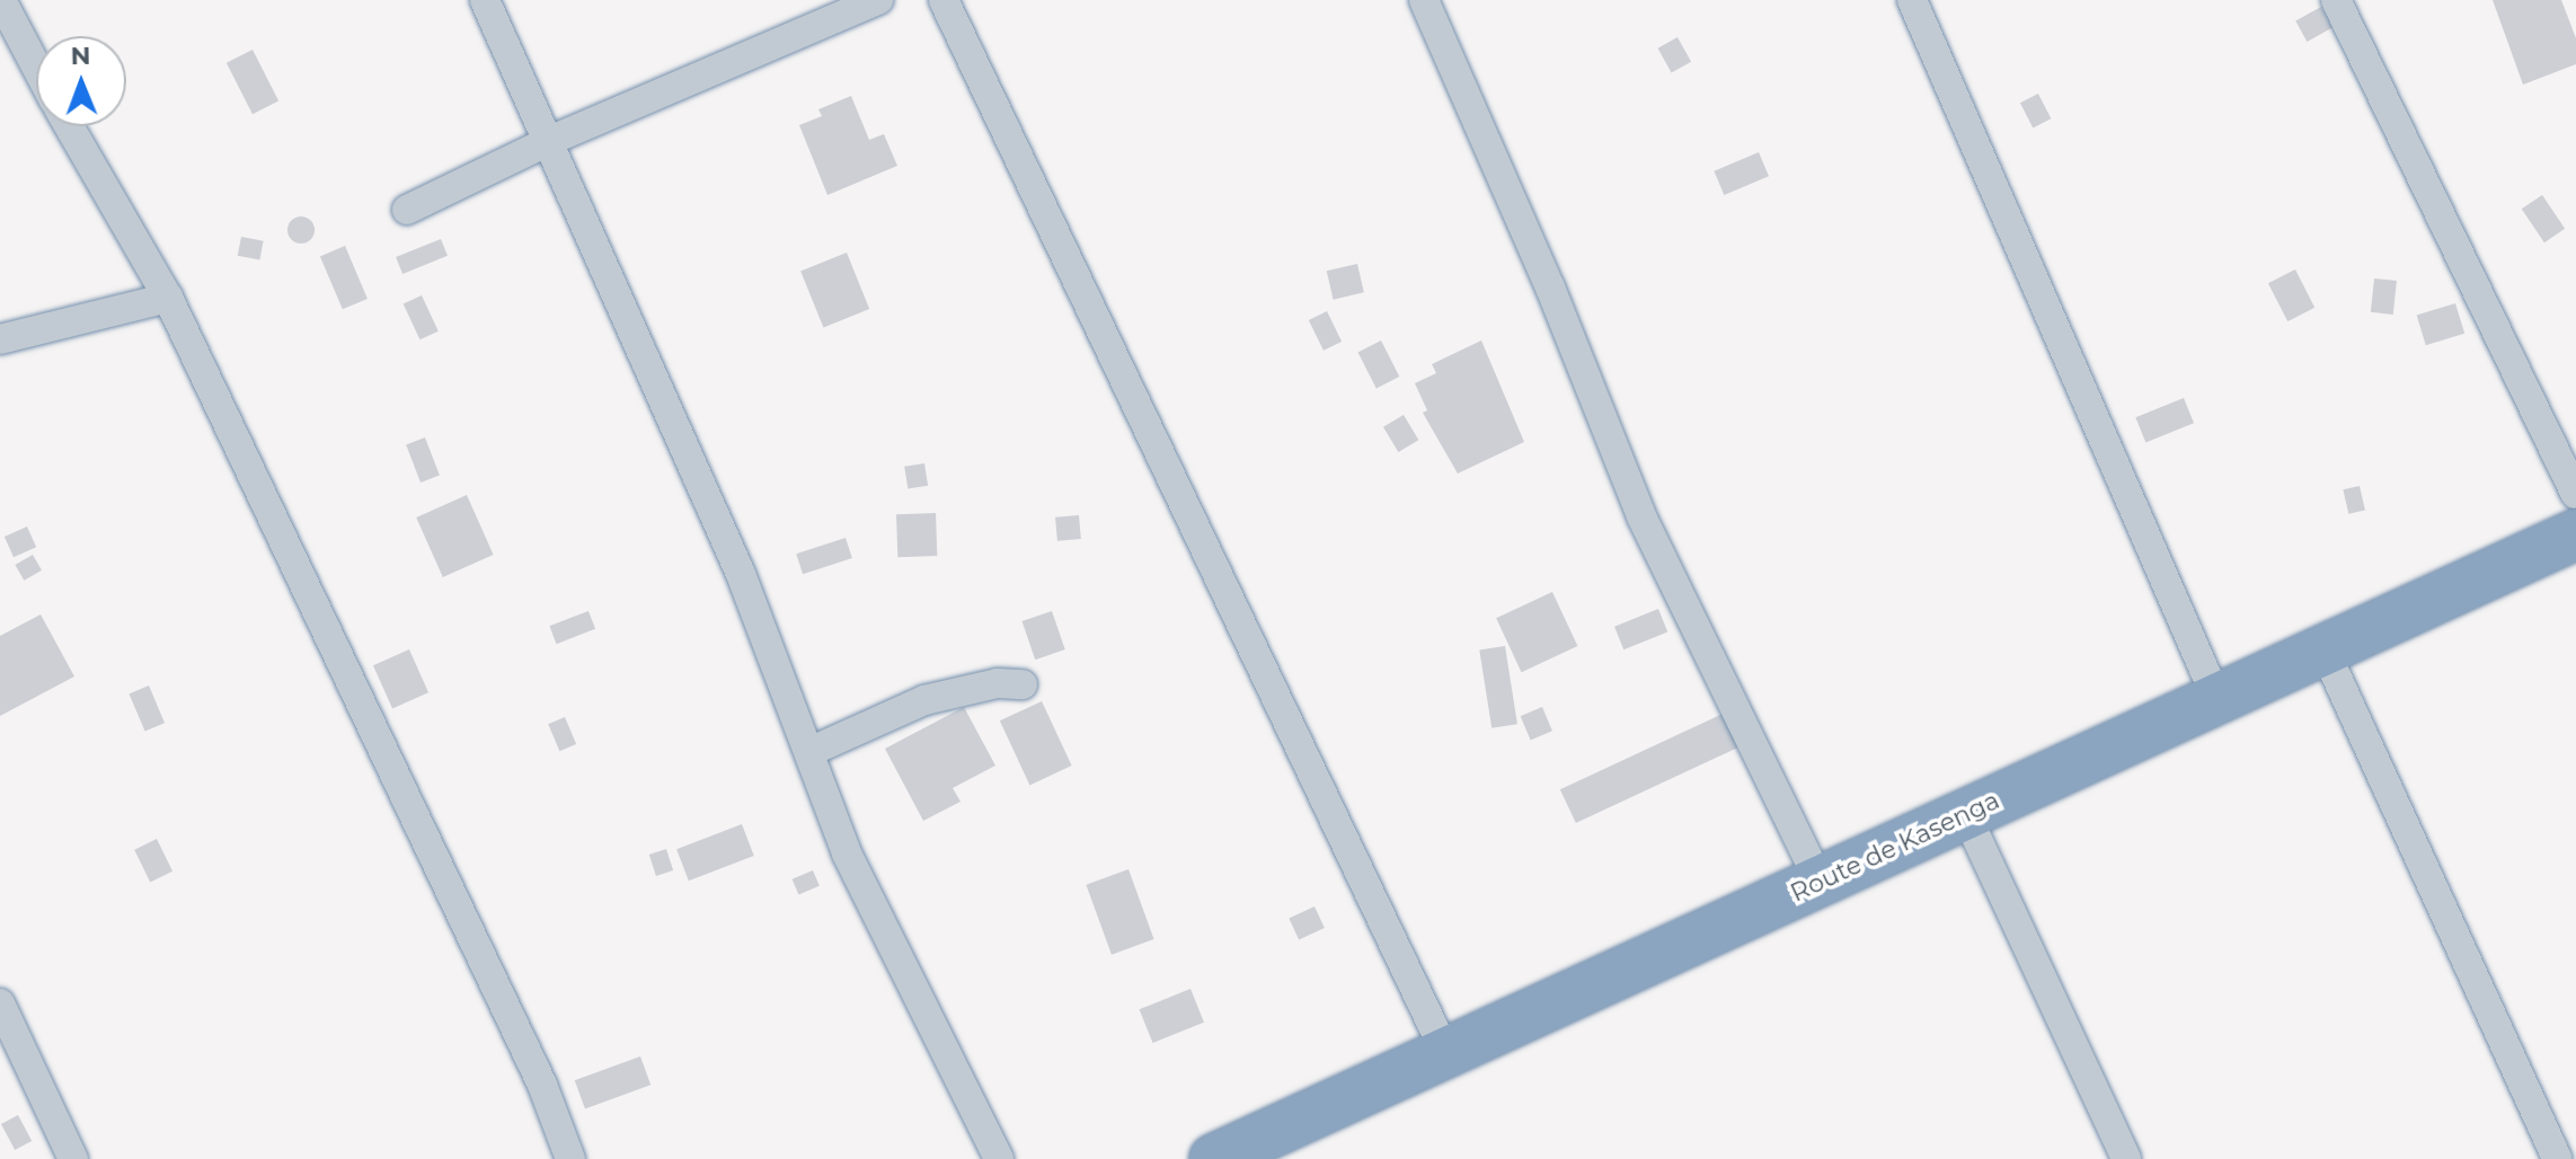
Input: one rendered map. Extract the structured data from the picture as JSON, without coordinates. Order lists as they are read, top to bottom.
{
  "streets": {
    "highway": ["Route de Kasenga"]
  },
  "north": "top"
}
